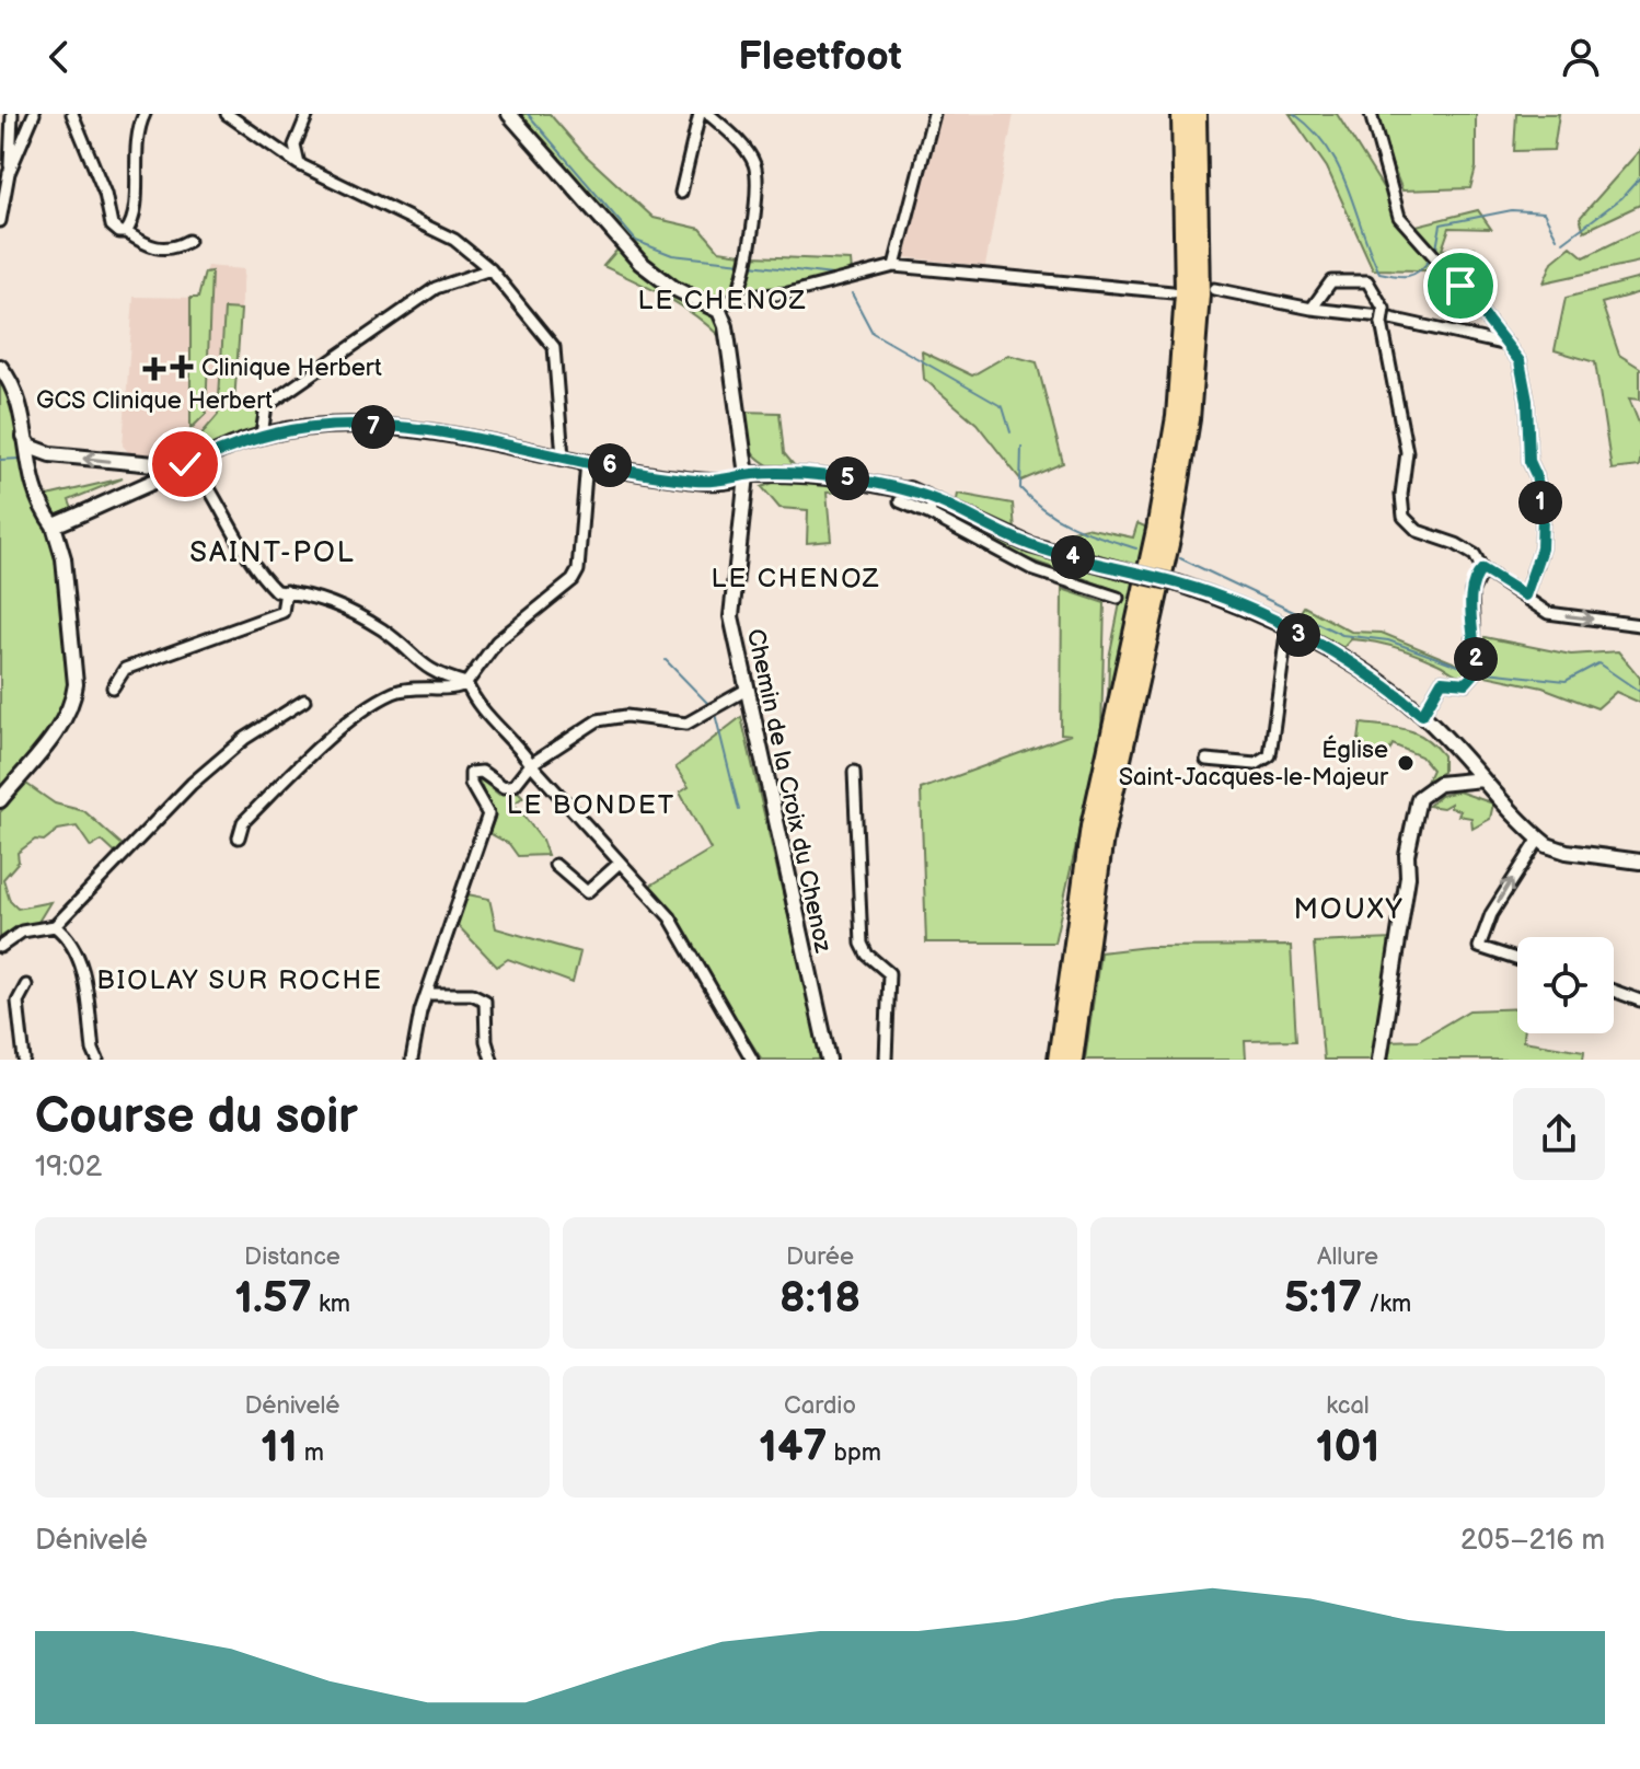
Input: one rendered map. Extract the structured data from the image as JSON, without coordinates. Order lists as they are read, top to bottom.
{
  "streets": {
    "main road": ["Chemin de la Croix du Chenoz"]
  },
  "districts": [
    "LE CHENOZ",
    "SAINT-POL",
    "LE CHENOZ",
    "LE BONDET",
    "MOUXY",
    "BIOLAY SUR ROCHE"
  ],
  "places": {
    "health": ["Clinique Herbert", "GCS Clinique Herbert"],
    "other": ["Église Saint-Jacques-le-Majeur"]
  },
  "page": {
    "header": "Fleetfoot",
    "pins": [
      "7",
      "6",
      "5",
      "1",
      "4",
      "3",
      "2"
    ],
    "heading": ["Course du soir", "19:02"],
    "stats": [
      ["Distance", "1.57 km"],
      ["Durée", "8:18"],
      ["Allure", "5:17 /km"],
      ["Dénivelé", "11 m"],
      ["Cardio", "147 bpm"],
      ["kcal", "101"]
    ],
    "chart": ["Dénivelé", "205–216 m"]
  }
}
